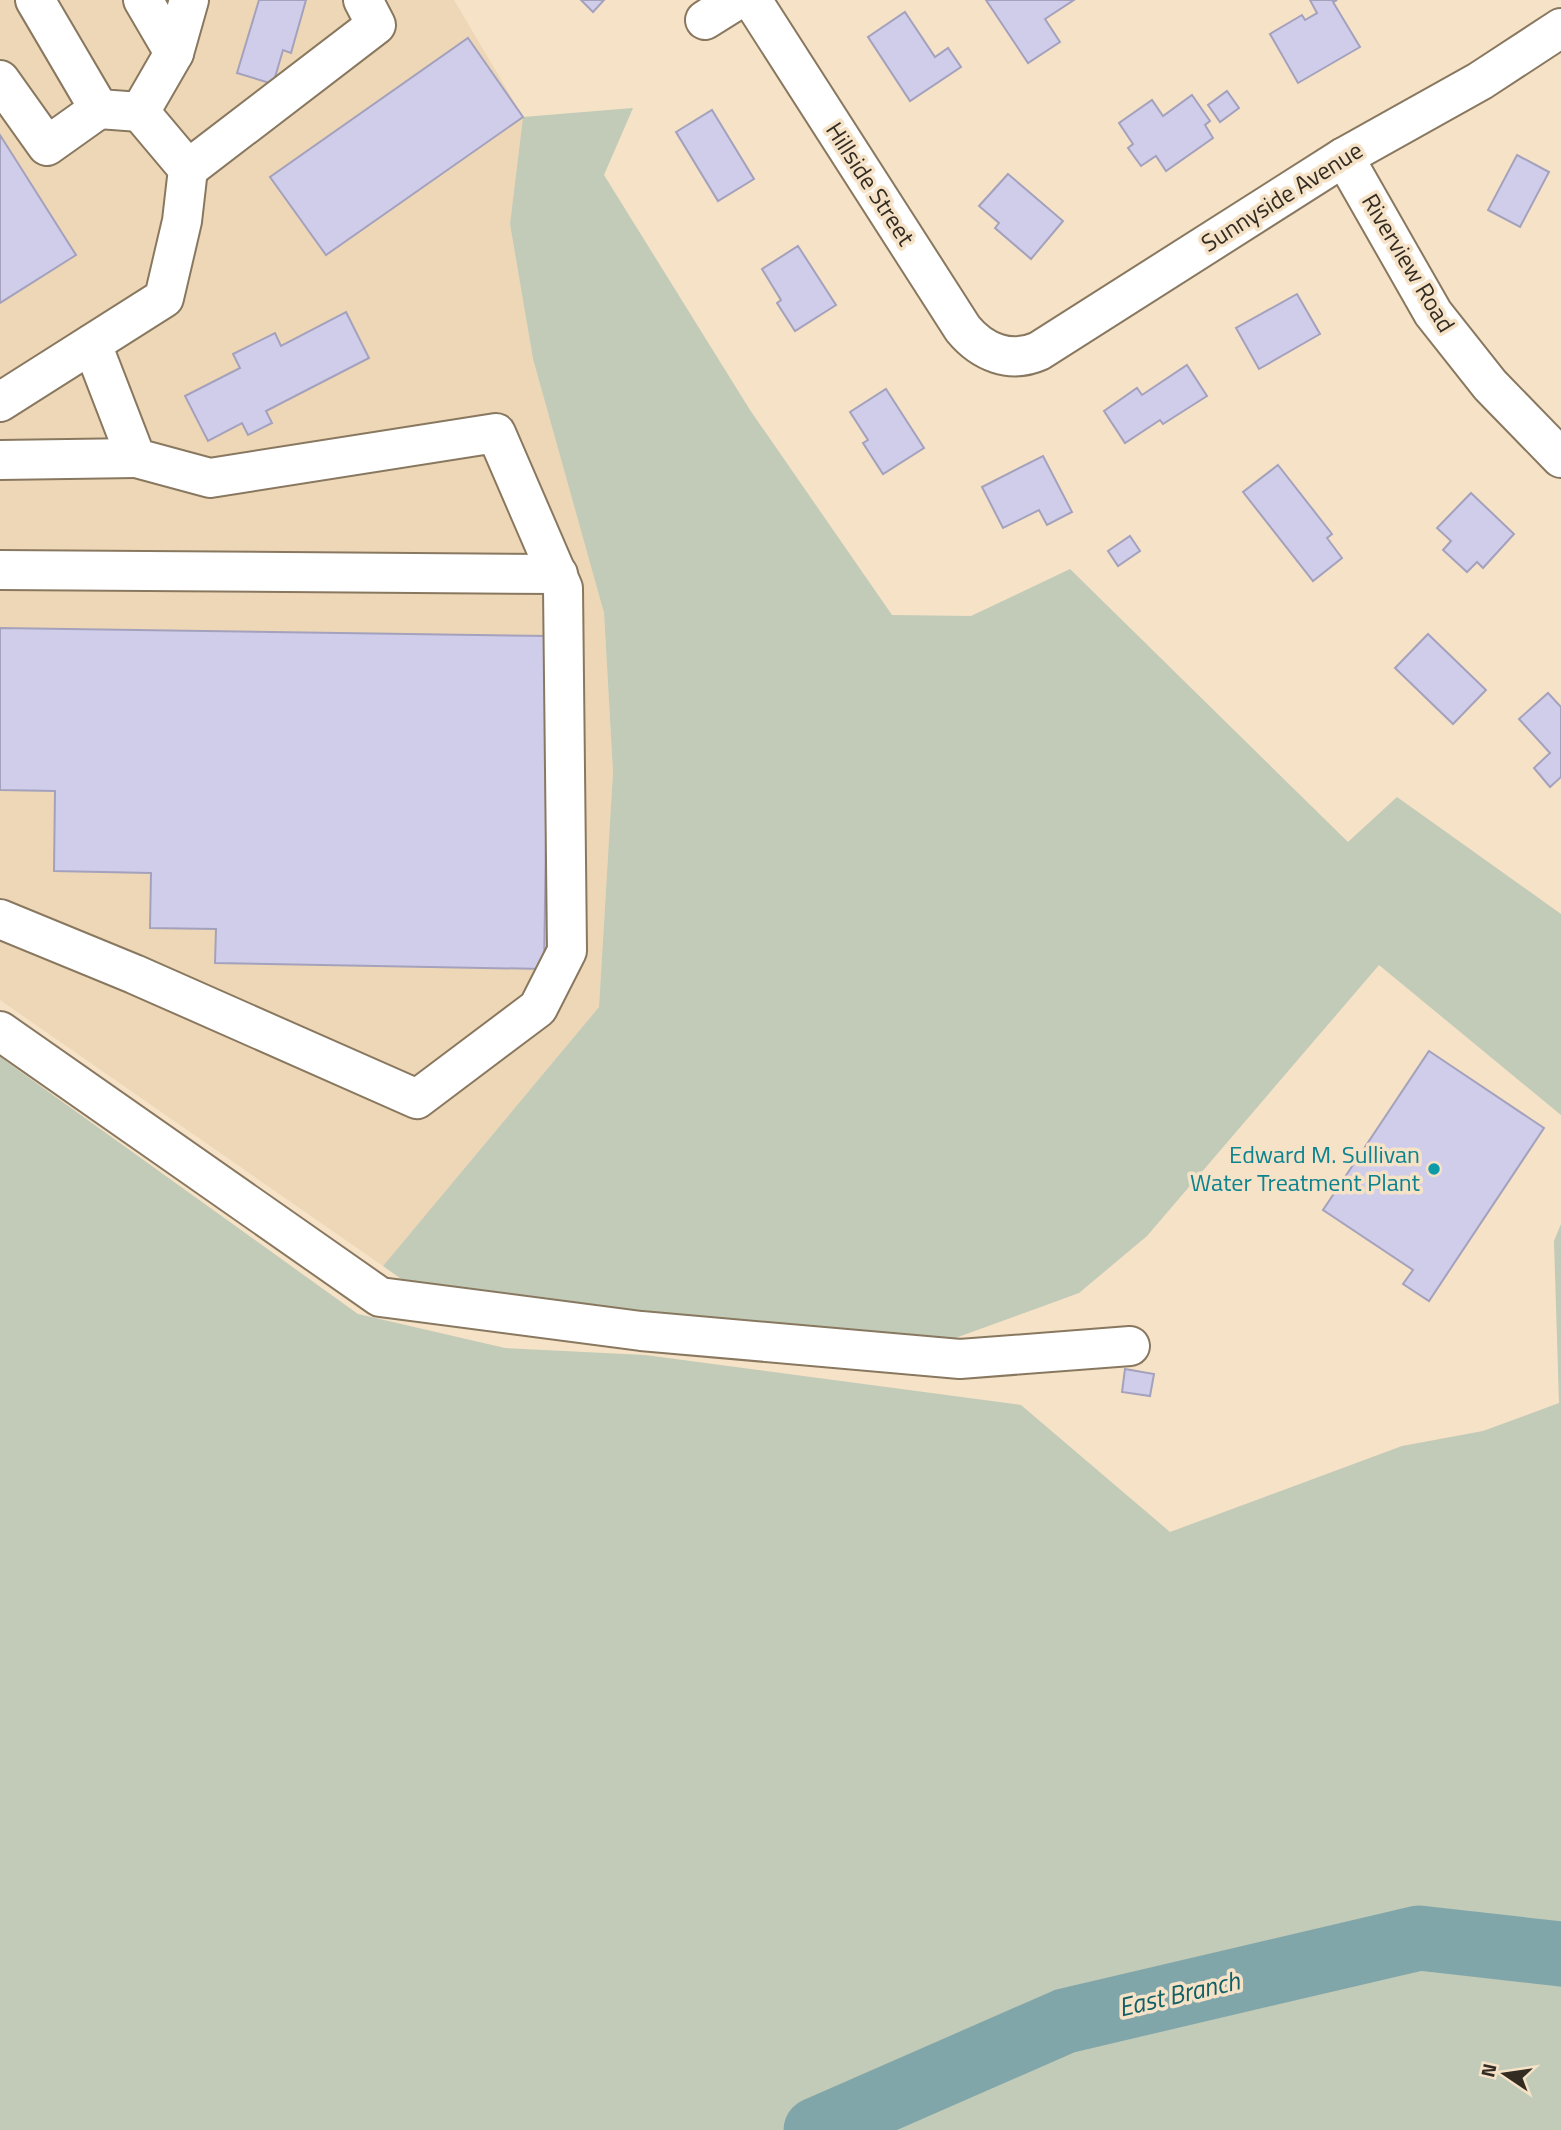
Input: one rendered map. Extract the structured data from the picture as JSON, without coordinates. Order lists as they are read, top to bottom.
{
  "streets": {
    "street": ["Hillside Street", "Sunnyside Avenue", "Riverview Road"]
  },
  "crossings": [
    ["Hillside Street", "Sunnyside Avenue"],
    ["Sunnyside Avenue", "Riverview Road"]
  ],
  "water": ["East Branch"],
  "places": ["Edward M. Sullivan Water Treatment Plant"],
  "north": "left"
}
